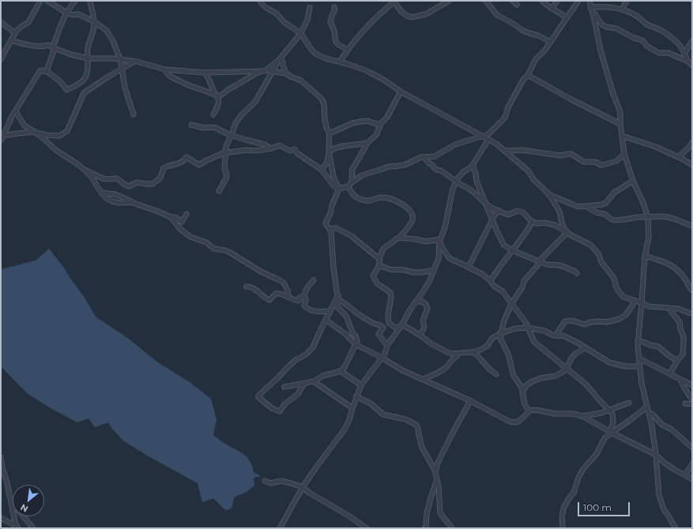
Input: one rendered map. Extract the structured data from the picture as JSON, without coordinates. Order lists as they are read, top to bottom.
{
  "scale_bar": "100 m",
  "north": "bottom left"
}
